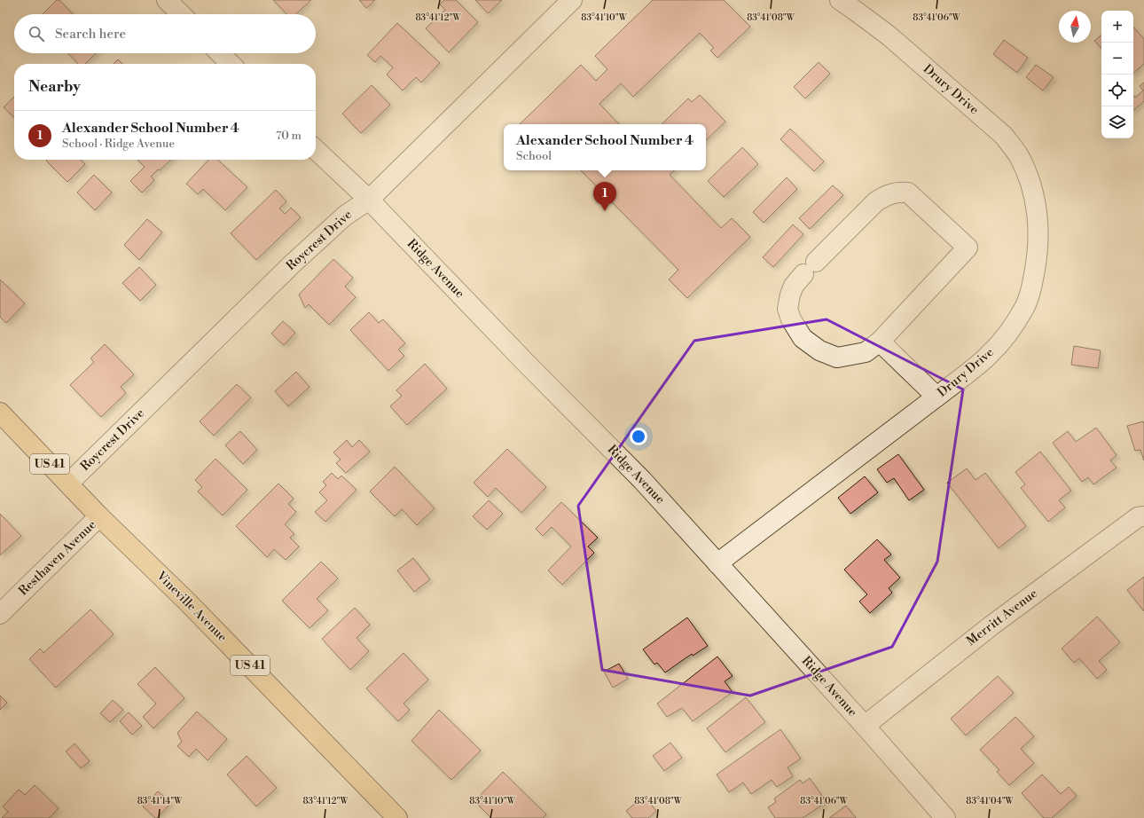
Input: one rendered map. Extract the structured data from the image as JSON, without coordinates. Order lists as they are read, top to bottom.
{
  "streets": {
    "main road": ["US 41", "Vineville Avenue"],
    "street": [
      "Drury Drive",
      "Roycrest Drive",
      "Ridge Avenue",
      "Resthaven Avenue",
      "Merritt Avenue"
    ]
  },
  "crossings": [
    ["Drury Drive", "Ridge Avenue"],
    ["Roycrest Drive", "Ridge Avenue"],
    ["Roycrest Drive", "Vineville Avenue"],
    ["Ridge Avenue", "Merritt Avenue"],
    ["Resthaven Avenue", "Vineville Avenue"]
  ],
  "north": "top",
  "page": {
    "map_buttons": ["+", "−"],
    "search": "Search here",
    "heading": "Nearby",
    "list": [
      {
        "mark": "1",
        "name": "Alexander School Number 4",
        "note": "School · Ridge Avenue",
        "value": "70 m"
      }
    ],
    "popup": ["Alexander School Number 4", "School"],
    "pins": "1"
  },
  "coordinates": [
    "83°41'12\"W",
    "83°41'10\"W",
    "83°41'08\"W",
    "83°41'06\"W",
    "83°41'14\"W",
    "83°41'04\"W"
  ]
}
